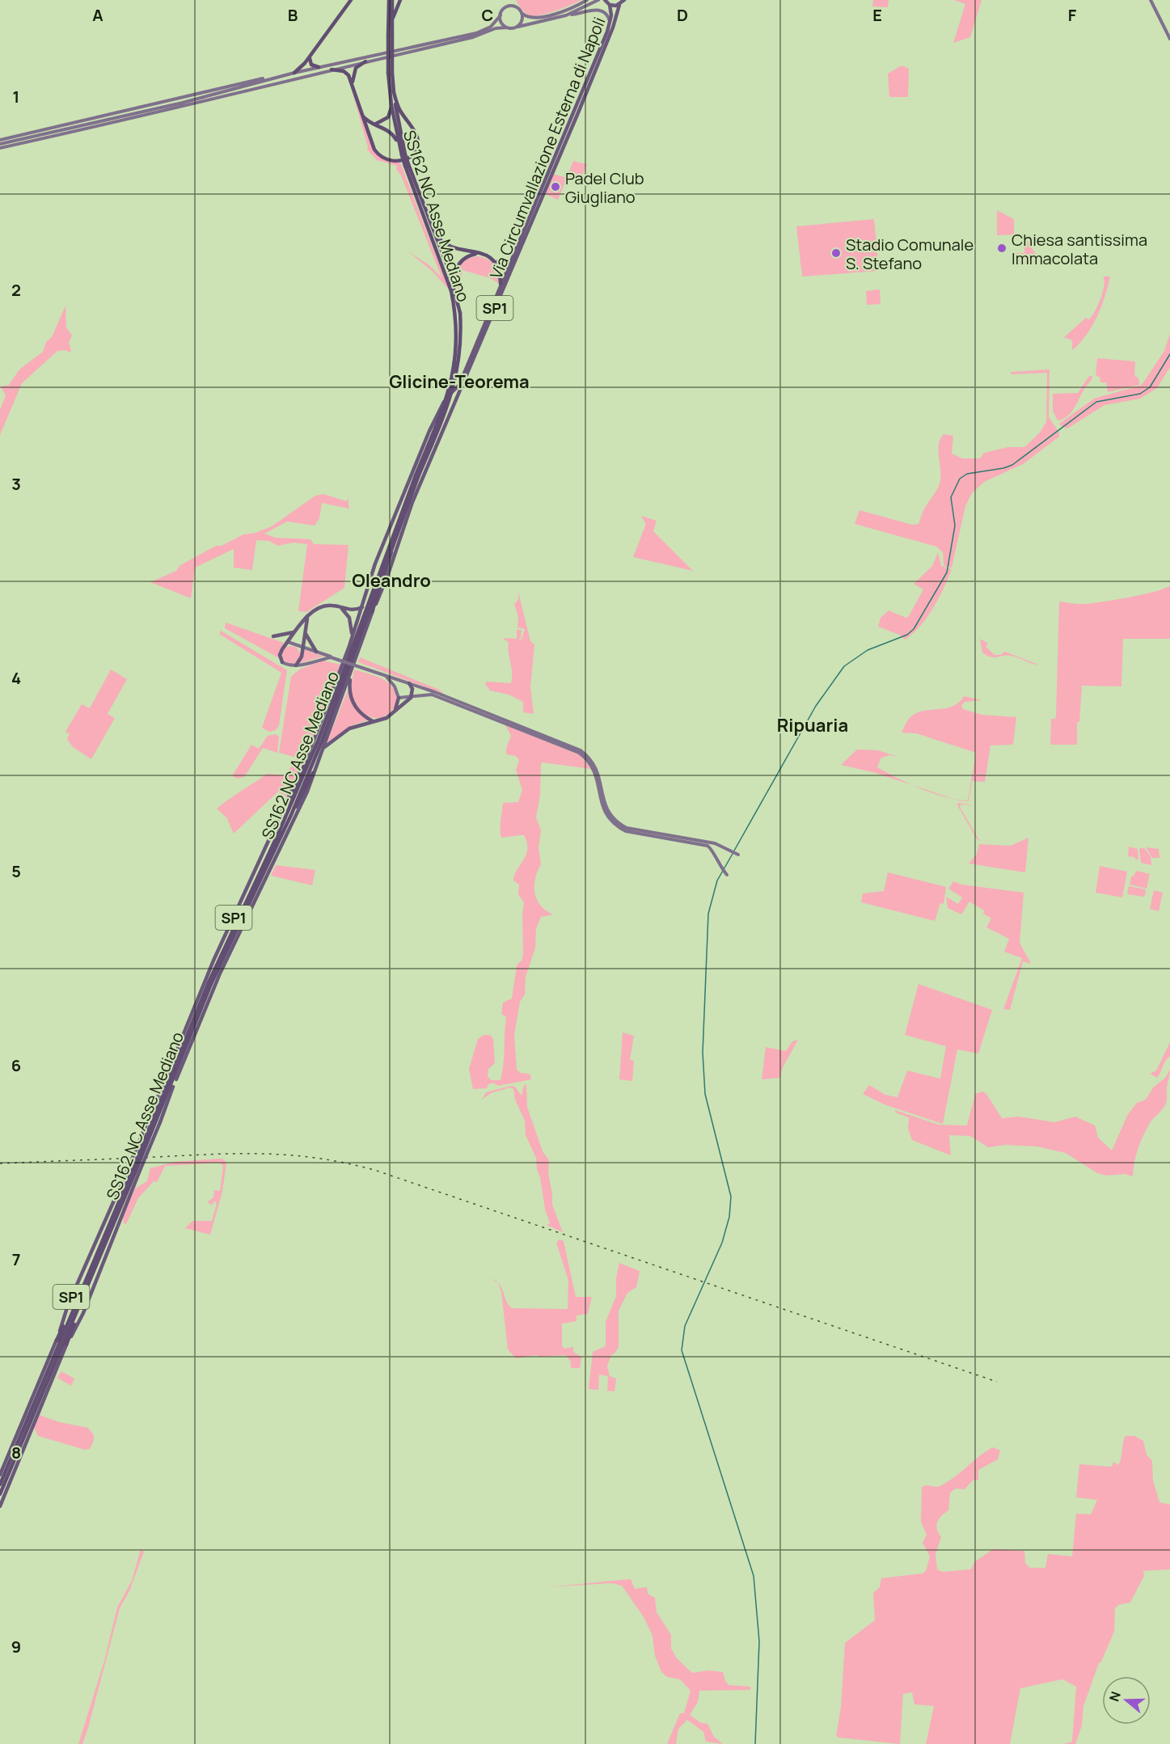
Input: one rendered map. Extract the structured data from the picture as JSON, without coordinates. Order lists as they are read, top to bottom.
{
  "streets": {
    "highway": ["SS162 NC Asse Mediano"],
    "main road": ["Via Circumvallazione Esterna di Napoli", "SP1"]
  },
  "crossings": [
    ["Via Circumvallazione Esterna di Napoli", "SS162 NC Asse Mediano"]
  ],
  "districts": ["Glicine-Teorema", "Oleandro", "Ripuaria"],
  "places": ["Padel Club Giugliano", "Chiesa santissima Immacolata", "Stadio Comunale S. Stefano"],
  "north": "left",
  "grid": {
    "columns": [
      "A",
      "B",
      "C",
      "D",
      "E",
      "F"
    ],
    "rows": [
      "1",
      "2",
      "3",
      "4",
      "5",
      "6",
      "7",
      "8",
      "9"
    ]
  }
}
